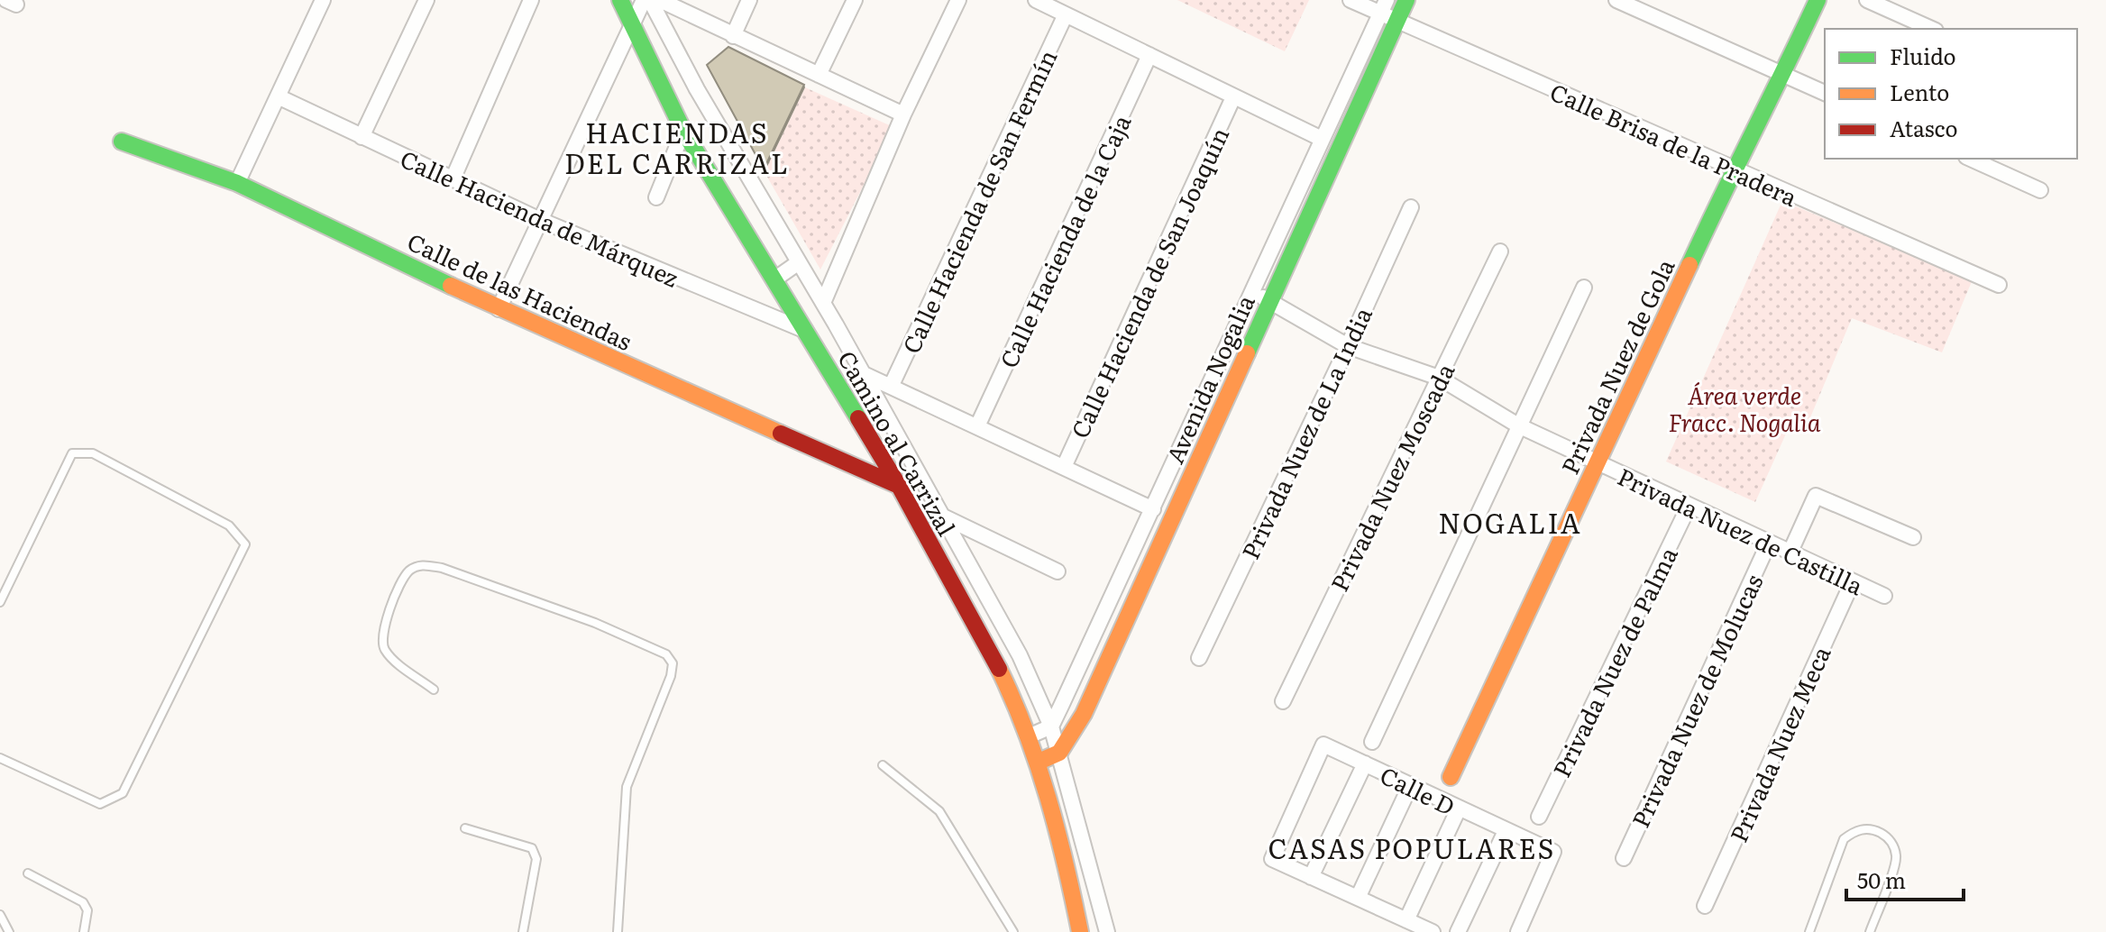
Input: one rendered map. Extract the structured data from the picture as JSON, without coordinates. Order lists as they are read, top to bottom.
{
  "streets": {
    "street": [
      "Calle Brisa de la Pradera",
      "Calle Hacienda de San Fermín",
      "Calle Hacienda de Márquez",
      "Calle Hacienda de la Caja",
      "Calle Hacienda de San Joaquín",
      "Calle de las Haciendas",
      "Privada Nuez de Gola",
      "Avenida Nogalia",
      "Privada Nuez de La India",
      "Camino al Carrizal",
      "Privada Nuez Moscada",
      "Privada Nuez de Castilla",
      "Privada Nuez de Palma",
      "Privada Nuez de Molucas",
      "Privada Nuez Meca",
      "Calle D"
    ]
  },
  "crossings": [
    ["Calle Brisa de la Pradera", "Privada Nuez de Gola"],
    ["Calle Brisa de la Pradera", "Avenida Nogalia"],
    ["Calle Hacienda de Márquez", "Camino al Carrizal"],
    ["Calle de las Haciendas", "Camino al Carrizal"],
    ["Privada Nuez de Gola", "Privada Nuez de Castilla"],
    ["Avenida Nogalia", "Camino al Carrizal"],
    ["Avenida Nogalia", "Privada Nuez de Castilla"],
    ["Privada Nuez de La India", "Privada Nuez de Castilla"],
    ["Privada Nuez Moscada", "Privada Nuez de Castilla"],
    ["Privada Nuez de Castilla", "Privada Nuez de Palma"],
    ["Privada Nuez de Castilla", "Privada Nuez de Molucas"],
    ["Privada Nuez de Castilla", "Privada Nuez Meca"]
  ],
  "districts": ["HACIENDAS DEL CARRIZAL", "NOGALIA", "CASAS POPULARES"],
  "parks": ["Área verde Fracc. Nogalia"],
  "legend": ["Fluido", "Lento", "Atasco"],
  "scale_bar": "50 m"
}
